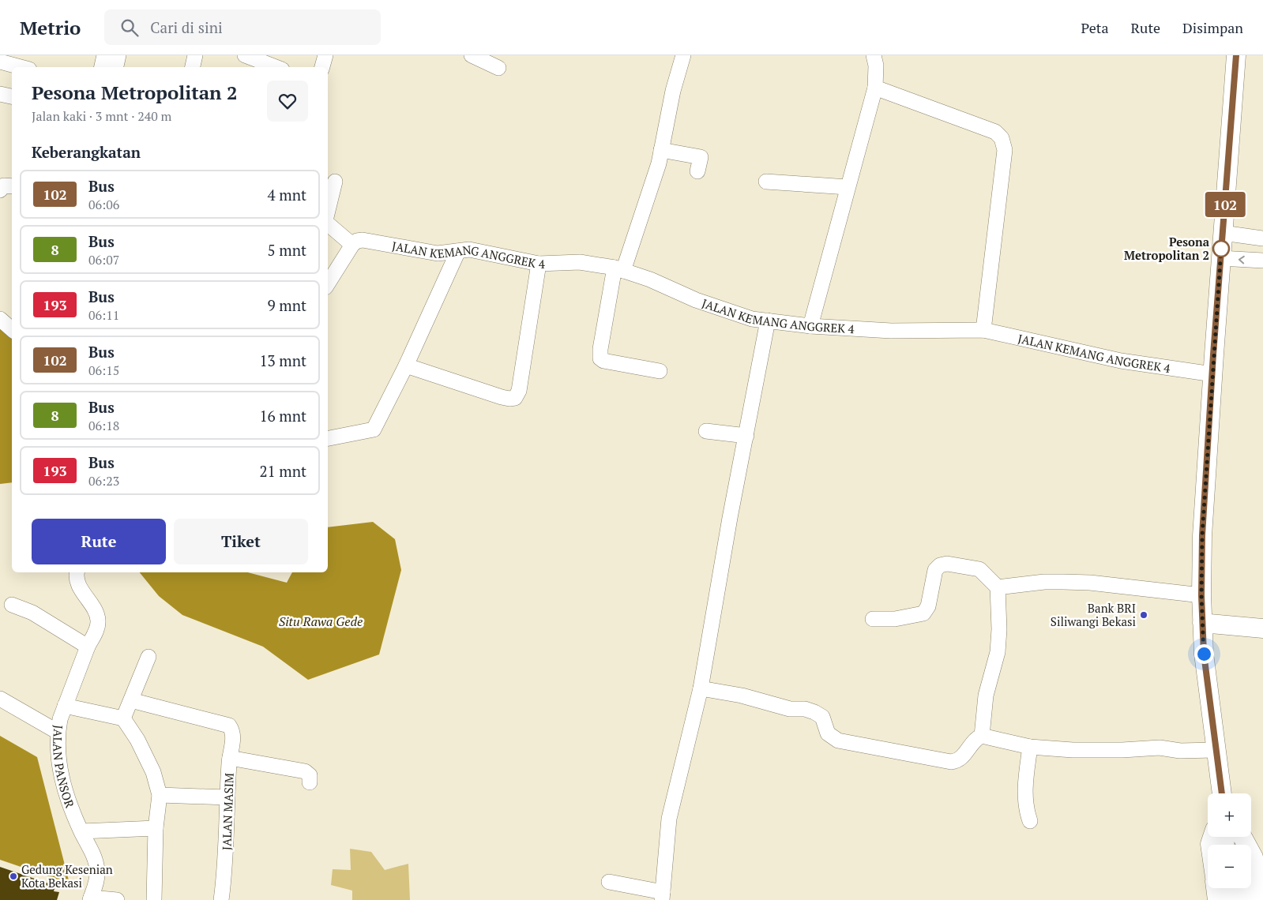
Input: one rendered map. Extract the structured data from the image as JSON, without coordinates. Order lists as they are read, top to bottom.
{
  "streets": {
    "street": ["JALAN KEMANG ANGGREK 4", "JALAN PANSOR", "JALAN MASIM"]
  },
  "water": ["Situ Rawa Gede"],
  "places": ["Pesona Metropolitan 2", "Bank BRI Siliwangi Bekasi", "Gedung Kesenian Kota Bekasi"],
  "lines": ["bus line 102"],
  "page": {
    "header": "Metrio",
    "search": "Cari di sini",
    "nav": ["Peta", "Rute", "Disimpan"],
    "on_map": "102",
    "heading": [
      ["Pesona Metropolitan 2", "Jalan kaki · 3 mnt · 240 m"],
      "Keberangkatan"
    ],
    "list": [
      {
        "mark": "102",
        "name": "Bus",
        "note": "06:06",
        "value": "4 mnt"
      },
      {
        "mark": "8",
        "name": "Bus",
        "note": "06:07",
        "value": "5 mnt"
      },
      {
        "mark": "193",
        "name": "Bus",
        "note": "06:11",
        "value": "9 mnt"
      },
      {
        "mark": "102",
        "name": "Bus",
        "note": "06:15",
        "value": "13 mnt"
      },
      {
        "mark": "8",
        "name": "Bus",
        "note": "06:18",
        "value": "16 mnt"
      },
      {
        "mark": "193",
        "name": "Bus",
        "note": "06:23",
        "value": "21 mnt"
      }
    ],
    "buttons": ["Rute", "Tiket"],
    "map_buttons": ["+", "−"]
  }
}
